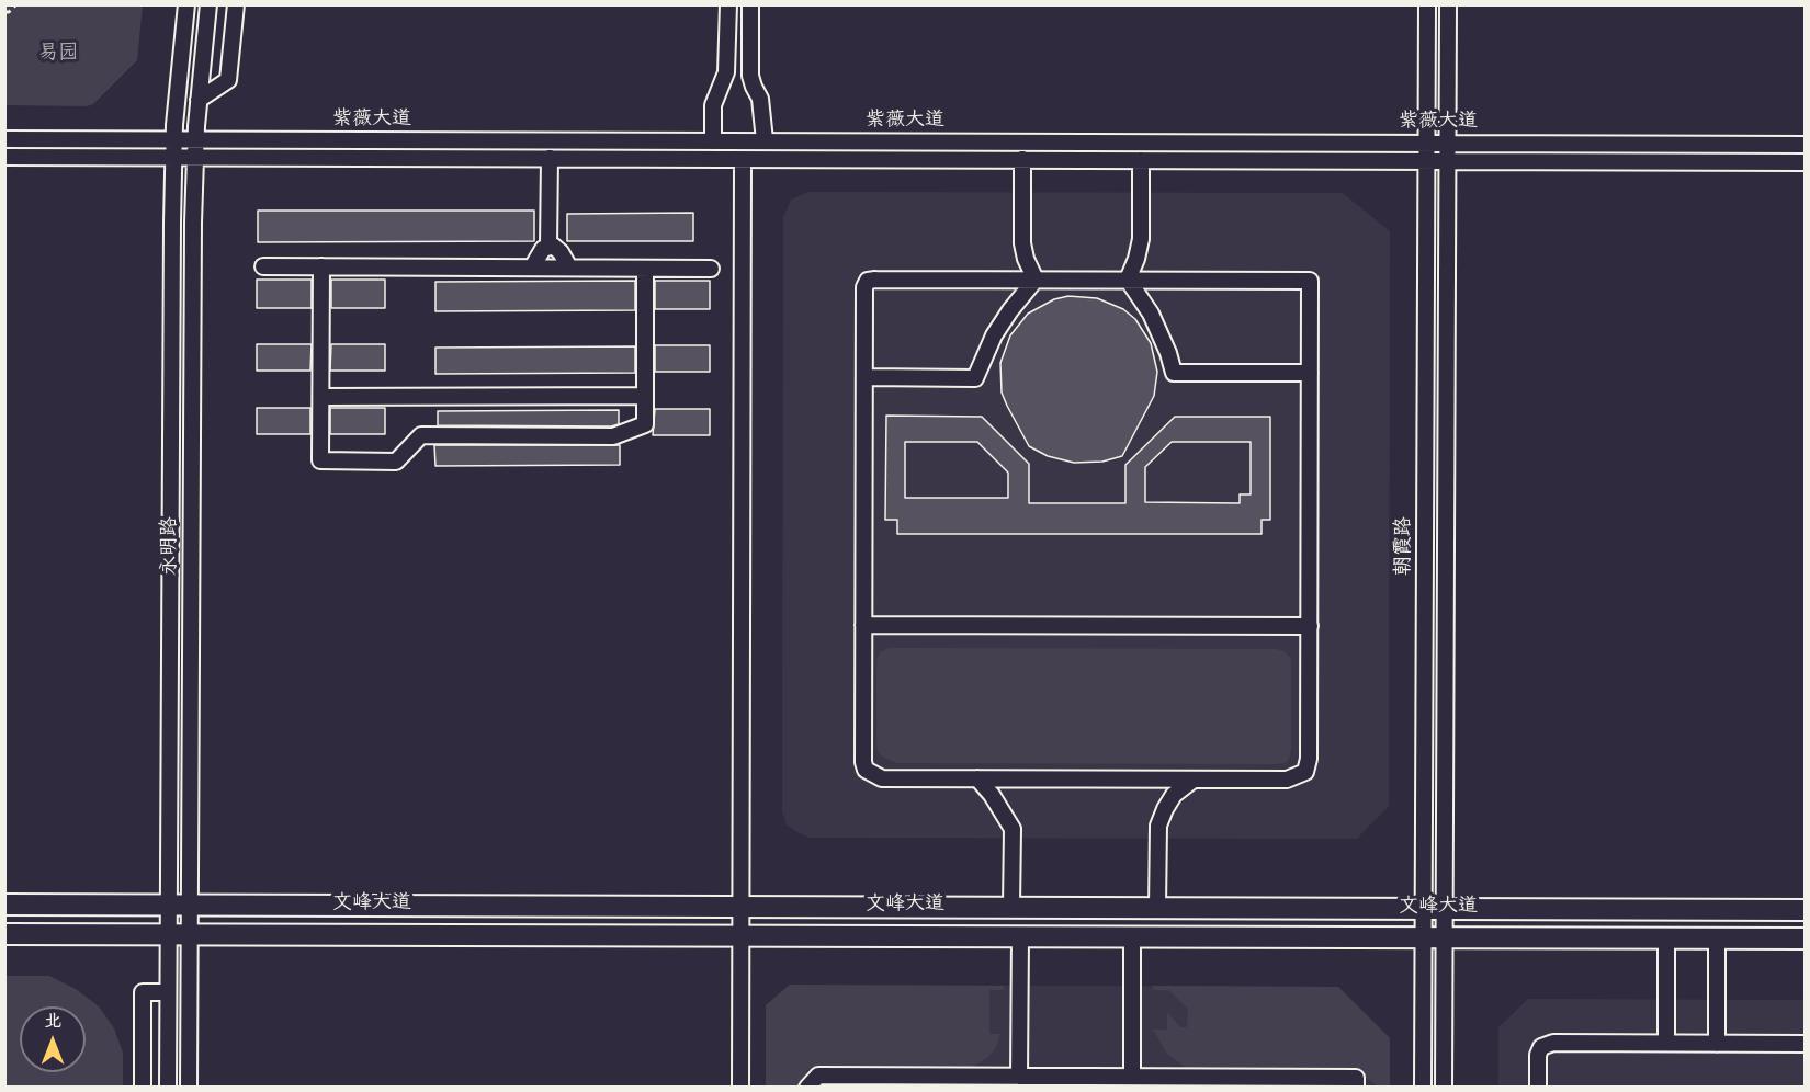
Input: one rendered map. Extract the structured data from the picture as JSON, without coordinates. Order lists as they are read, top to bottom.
{
  "streets": {
    "main road": ["文峰大道"],
    "street": ["紫薇大道", "永明路", "朝霞路"]
  },
  "crossings": [
    ["紫薇大道", "永明路"],
    ["紫薇大道", "朝霞路"],
    ["永明路", "文峰大道"],
    ["朝霞路", "文峰大道"]
  ],
  "parks": ["易园"],
  "north": "top"
}
